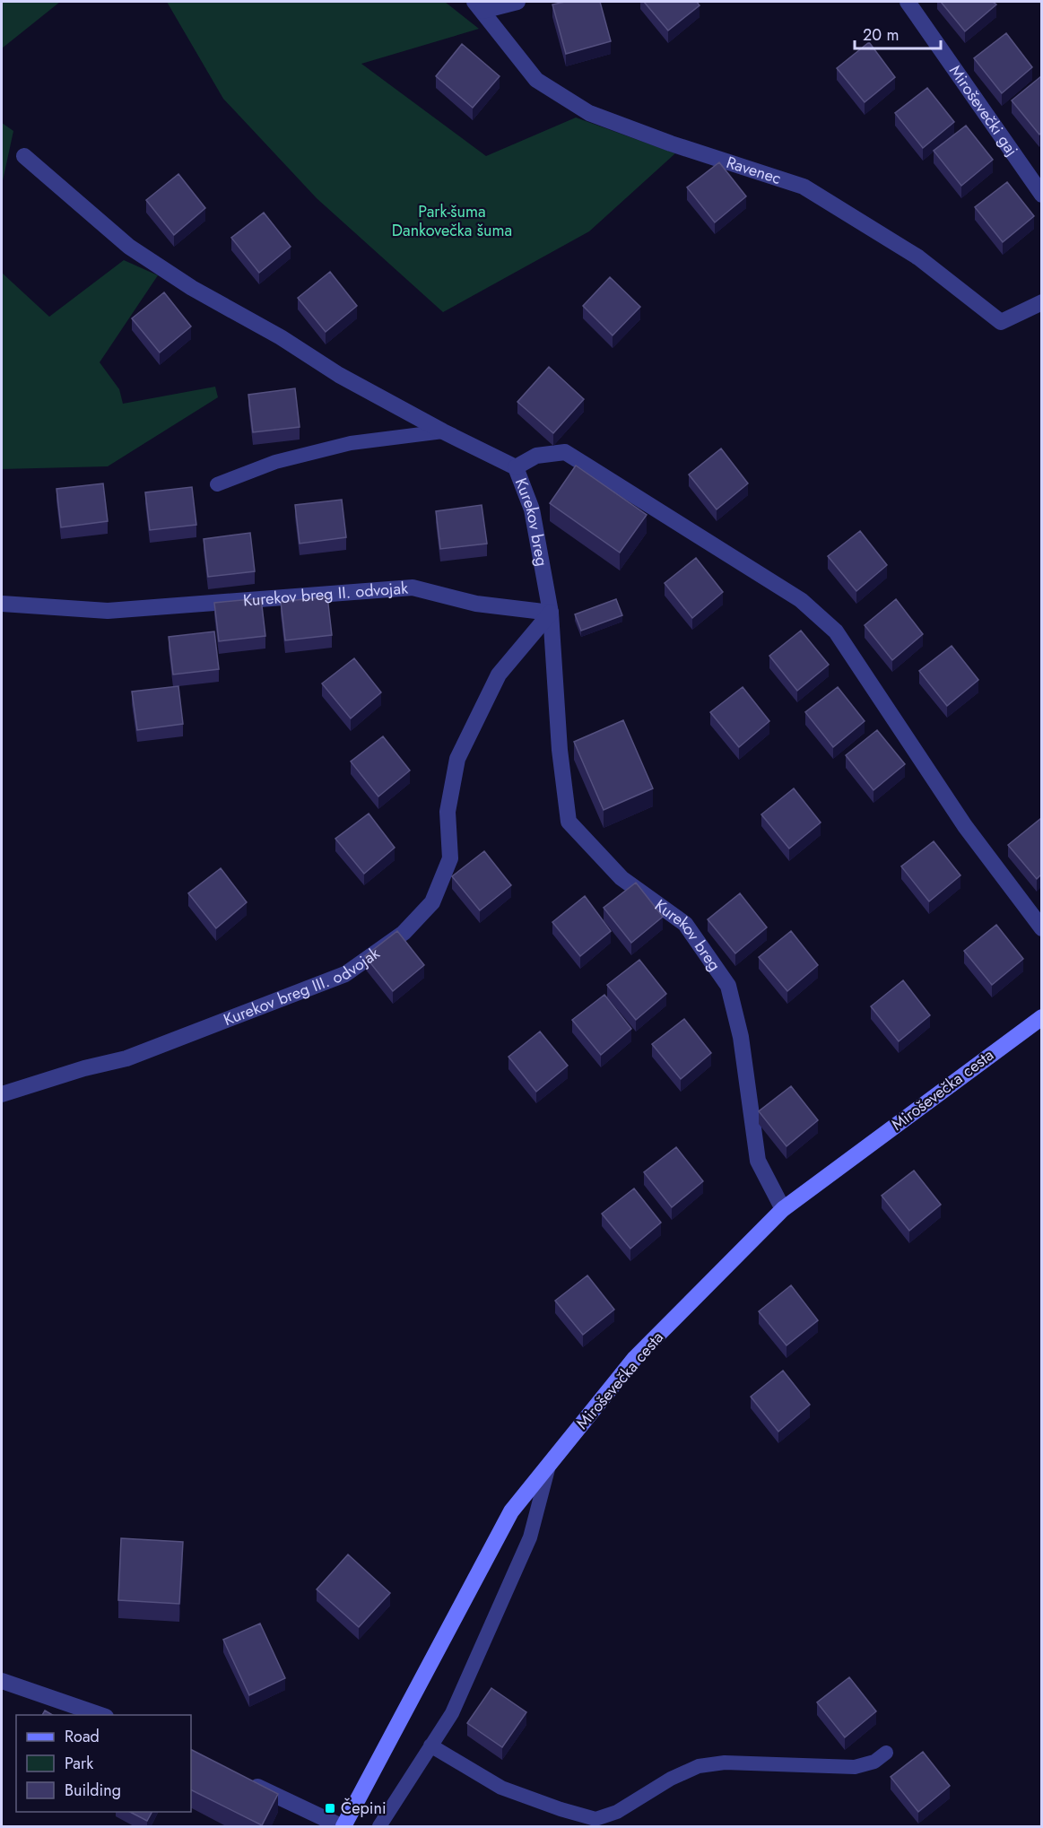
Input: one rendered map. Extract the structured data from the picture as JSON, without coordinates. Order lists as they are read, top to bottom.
{
  "streets": {
    "main road": ["Miroševečka cesta"],
    "street": [
      "Miroševečki gaj",
      "Ravenec",
      "Kurekov breg",
      "Kurekov breg II. odvojak",
      "Kurekov breg III. odvojak"
    ]
  },
  "crossings": [
    ["Kurekov breg", "Kurekov breg II. odvojak"],
    ["Kurekov breg", "Kurekov breg III. odvojak"],
    ["Kurekov breg", "Miroševečka cesta"],
    ["Kurekov breg II. odvojak", "Kurekov breg III. odvojak"]
  ],
  "parks": ["Park-šuma Dankovečka šuma"],
  "places": {
    "transit": ["Čepini"]
  },
  "legend": ["Road", "Park", "Building"],
  "scale_bar": "20 m"
}
